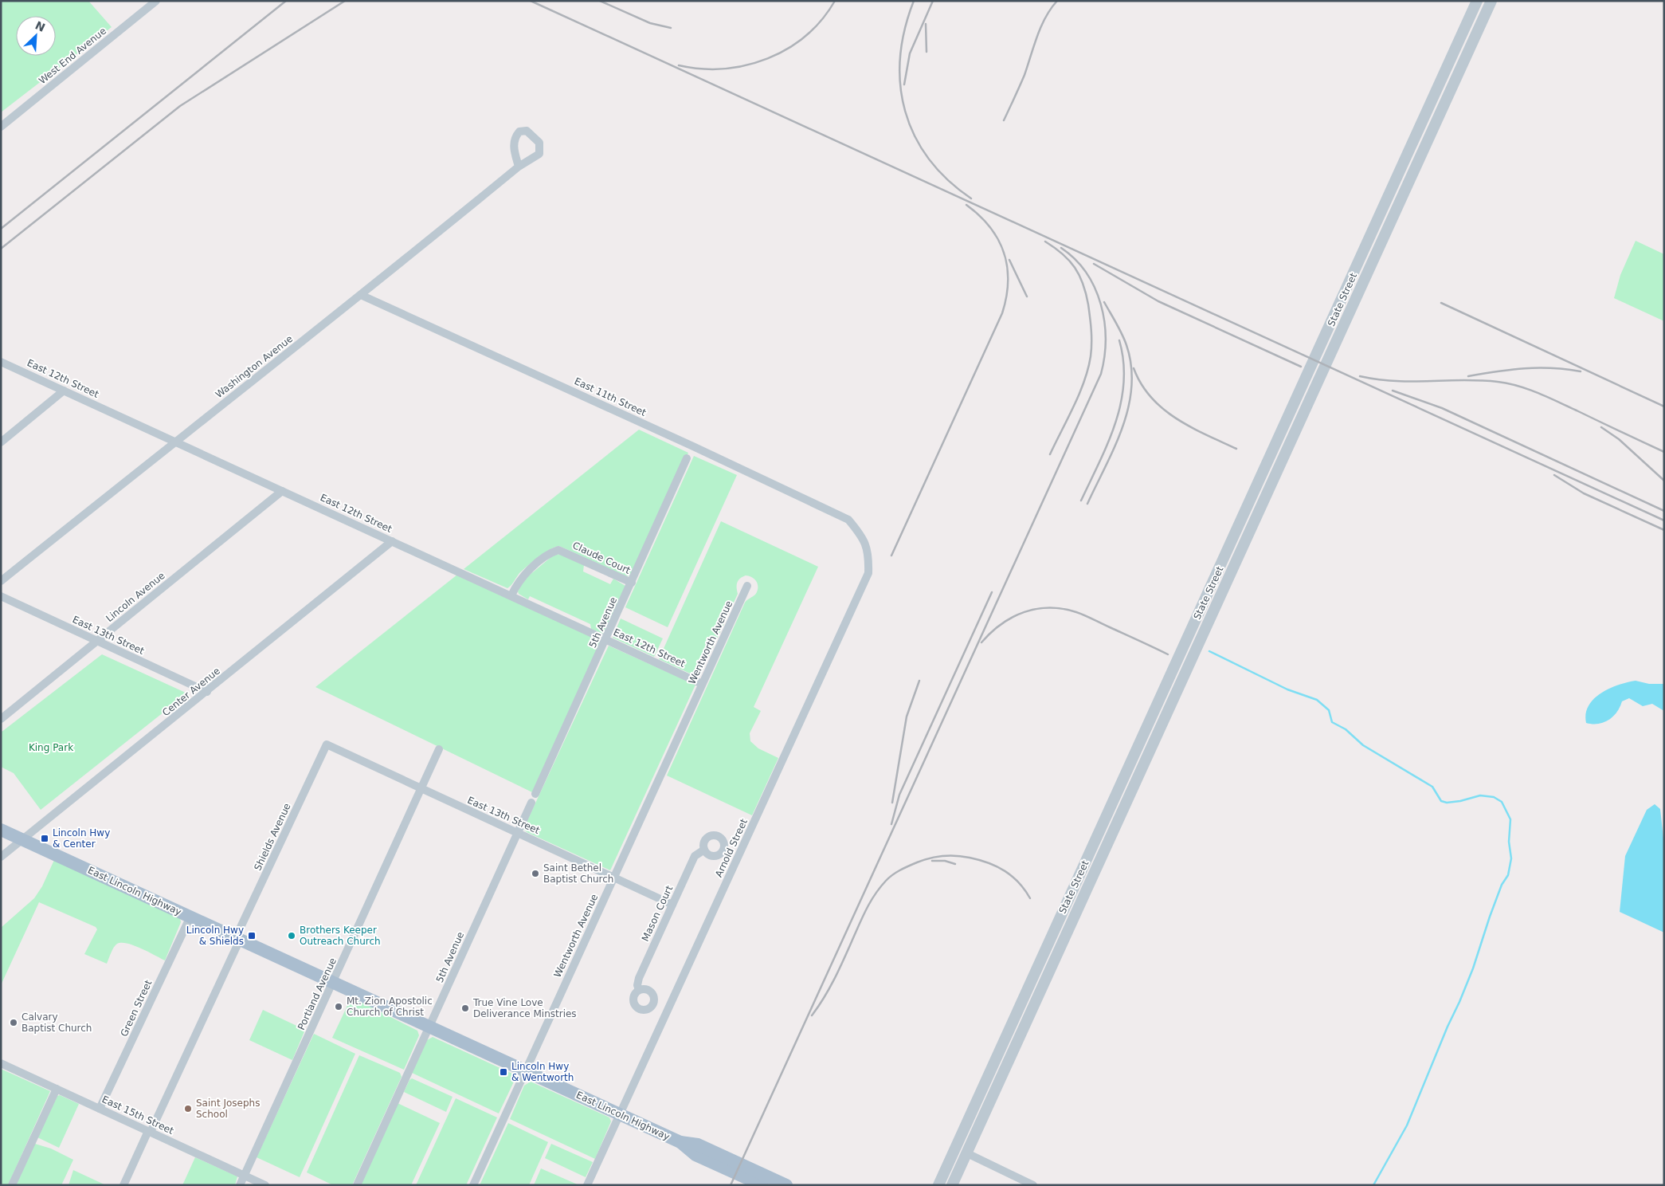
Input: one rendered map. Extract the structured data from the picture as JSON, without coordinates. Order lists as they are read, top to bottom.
{
  "streets": {
    "main road": ["East Lincoln Highway"],
    "street": [
      "West End Avenue",
      "State Street",
      "Washington Avenue",
      "East 12th Street",
      "East 11th Street",
      "Claude Court",
      "Lincoln Avenue",
      "5th Avenue",
      "East 13th Street",
      "Wentworth Avenue",
      "Center Avenue",
      "Shields Avenue",
      "Arnold Street",
      "Mason Court",
      "Portland Avenue",
      "Green Street",
      "East 15th Street"
    ]
  },
  "crossings": [
    ["Washington Avenue", "East 12th Street"],
    ["Washington Avenue", "East 11th Street"],
    ["East 12th Street", "Claude Court"],
    ["East 12th Street", "Lincoln Avenue"],
    ["East 12th Street", "5th Avenue"],
    ["East 12th Street", "Wentworth Avenue"],
    ["East 12th Street", "Center Avenue"],
    ["East 11th Street", "Arnold Street"],
    ["Claude Court", "5th Avenue"],
    ["Lincoln Avenue", "East 13th Street"],
    ["5th Avenue", "East 13th Street"],
    ["5th Avenue", "East Lincoln Highway"],
    ["East 13th Street", "Wentworth Avenue"],
    ["East 13th Street", "Center Avenue"],
    ["East 13th Street", "Shields Avenue"],
    ["East 13th Street", "Mason Court"],
    ["East 13th Street", "Portland Avenue"],
    ["Wentworth Avenue", "East Lincoln Highway"],
    ["Center Avenue", "East Lincoln Highway"],
    ["Shields Avenue", "East Lincoln Highway"],
    ["Shields Avenue", "East 15th Street"],
    ["Arnold Street", "East Lincoln Highway"],
    ["East Lincoln Highway", "Portland Avenue"],
    ["East Lincoln Highway", "Green Street"],
    ["Portland Avenue", "East 15th Street"],
    ["Green Street", "East 15th Street"]
  ],
  "parks": ["King Park"],
  "places": {
    "transit": ["Lincoln Hwy & Center", "Lincoln Hwy & Shields", "Lincoln Hwy & Wentworth"],
    "other": [
      "Saint Bethel Baptist Church",
      "Brothers Keeper Outreach Church",
      "Mt. Zion Apostolic Church of Christ",
      "True Vine Love Deliverance Minstries",
      "Calvary Baptist Church",
      "Saint Josephs School"
    ]
  },
  "north": "top right"
}
